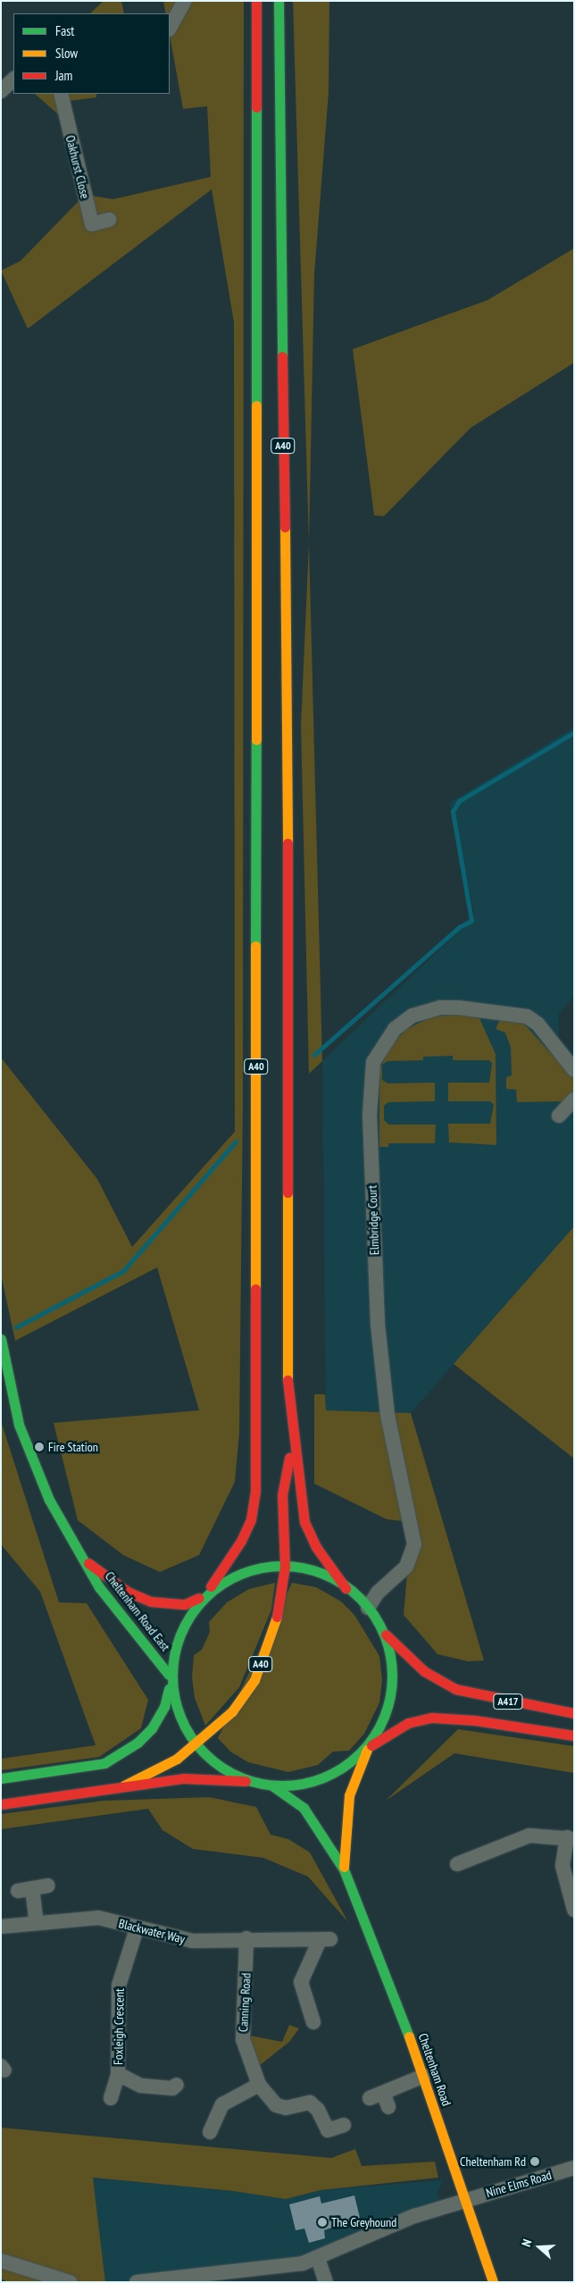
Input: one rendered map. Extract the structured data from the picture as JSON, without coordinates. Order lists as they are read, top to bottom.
{
  "streets": {
    "main road": [
      "A40",
      "Cheltenham Road East",
      "A417",
      "Cheltenham Road"
    ],
    "street": [
      "Oakhurst Close",
      "Elmbridge Court",
      "Blackwater Way",
      "Canning Road",
      "Foxleigh Crescent",
      "Nine Elms Road"
    ]
  },
  "crossings": [
    ["A40", "Elmbridge Court"],
    ["A40", "Cheltenham Road East"],
    ["A40", "A417"],
    ["A40", "Cheltenham Road"],
    ["A417", "Cheltenham Road"],
    ["Blackwater Way", "Canning Road"],
    ["Blackwater Way", "Foxleigh Crescent"],
    ["Cheltenham Road", "Nine Elms Road"]
  ],
  "places": ["Fire Station", "Cheltenham Rd", "The Greyhound"],
  "legend": ["Fast", "Slow", "Jam"],
  "north": "left"
}
